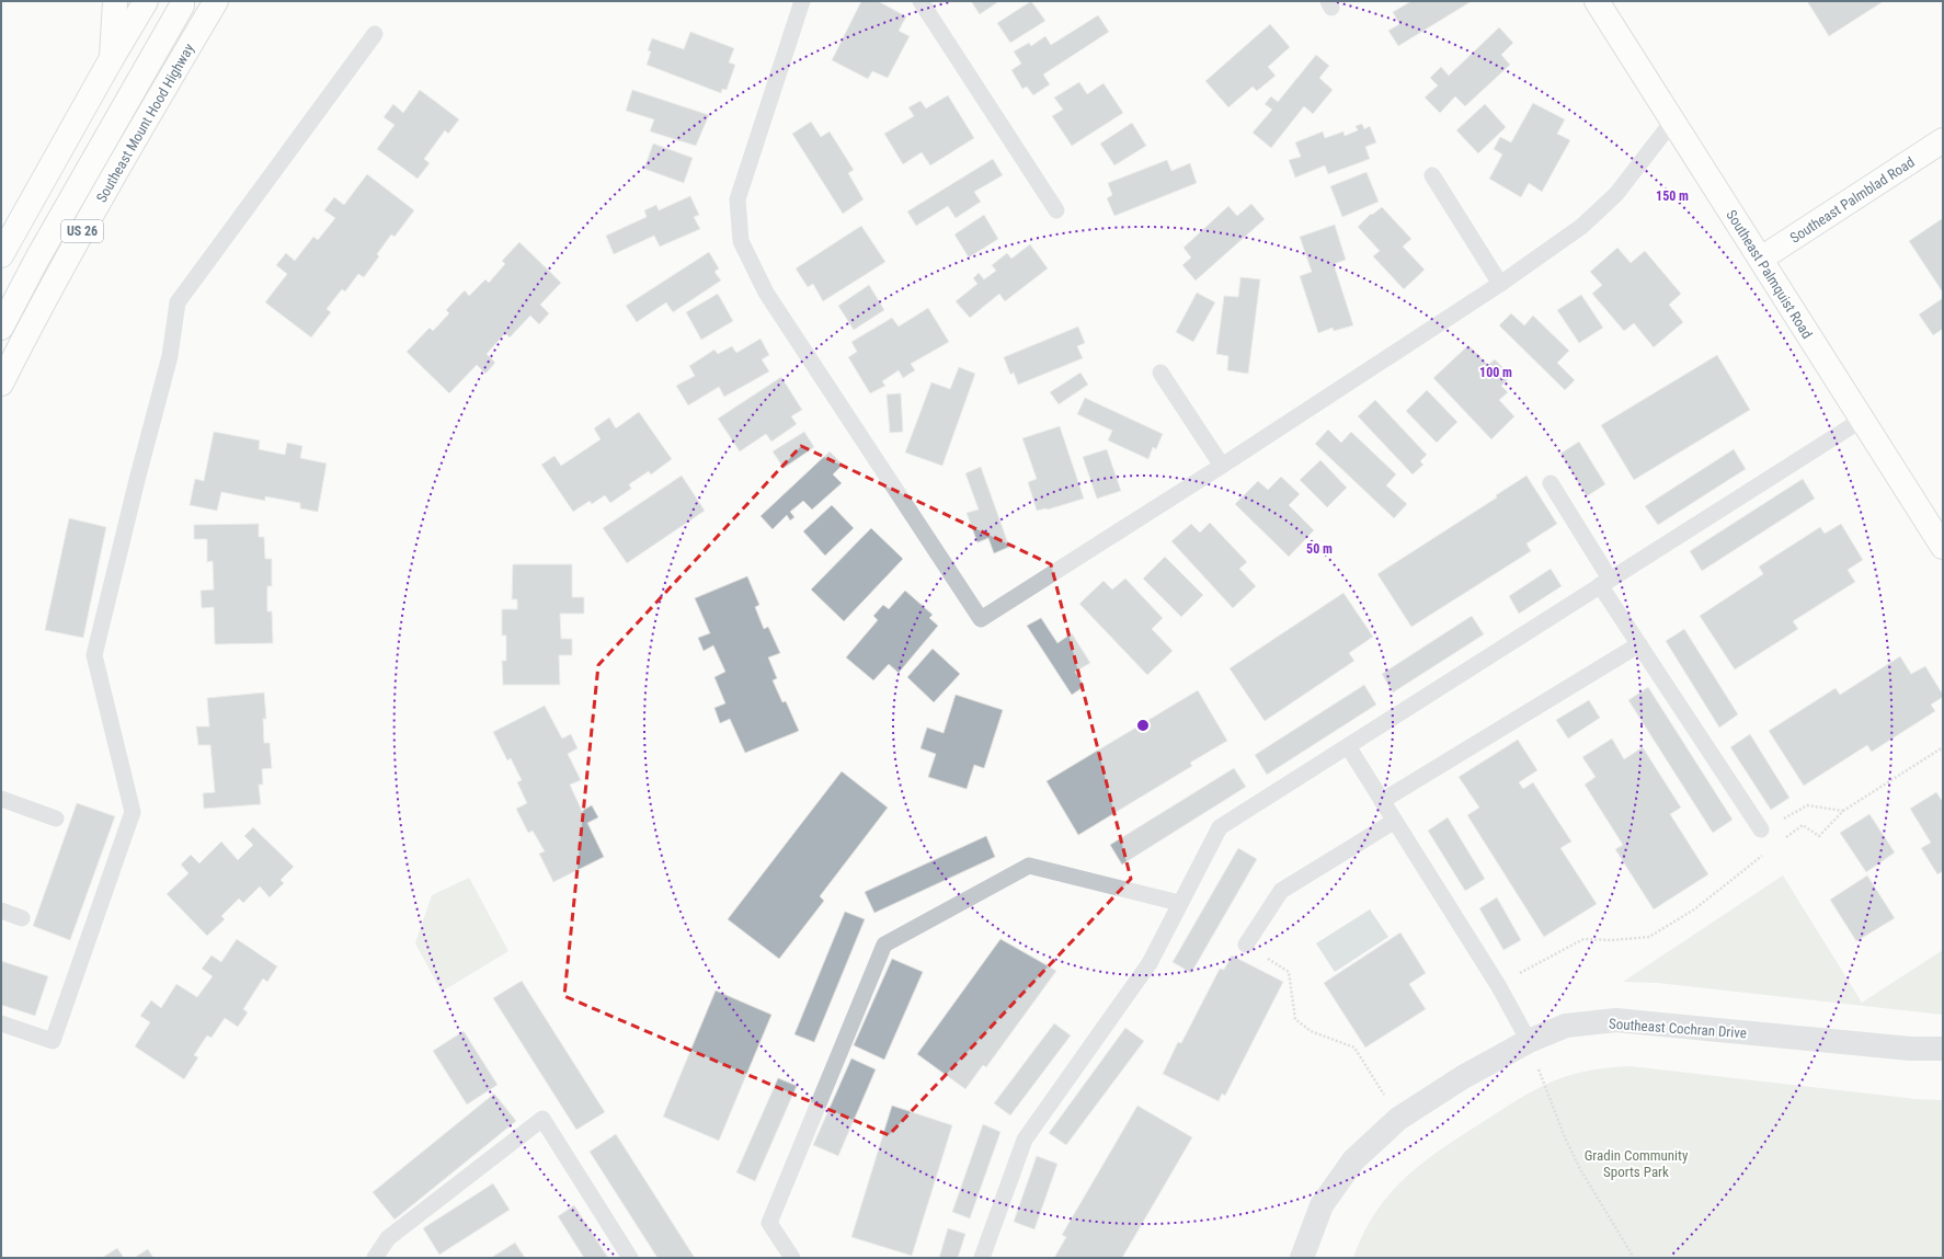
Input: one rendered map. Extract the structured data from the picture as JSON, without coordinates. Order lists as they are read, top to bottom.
{
  "streets": {
    "main road": [
      "Southeast Mount Hood Highway",
      "Southeast Palmblad Road",
      "US 26",
      "Southeast Palmquist Road"
    ],
    "street": ["Southeast Cochran Drive"]
  },
  "crossings": [
    ["Southeast Palmblad Road", "Southeast Palmquist Road"]
  ],
  "parks": ["Gradin Community Sports Park"],
  "rings": ["150 m", "100 m", "50 m"]
}
